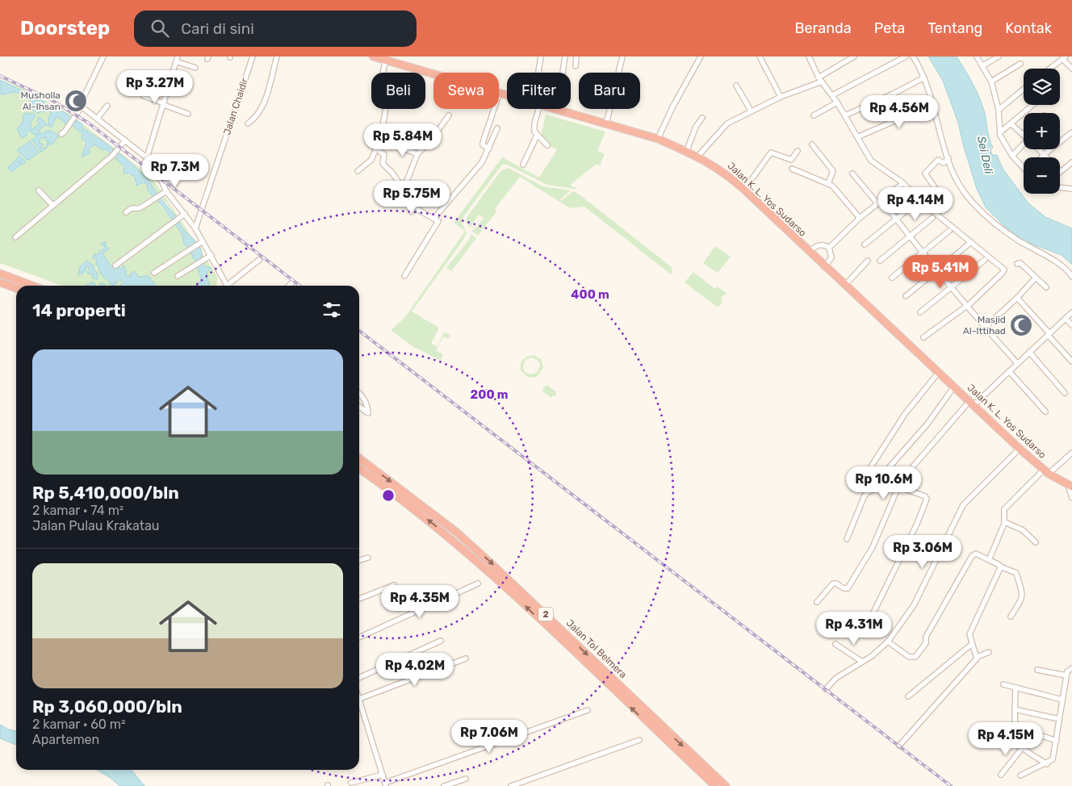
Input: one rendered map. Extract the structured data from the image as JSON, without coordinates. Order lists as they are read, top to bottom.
{
  "streets": {
    "highway": ["Jalan K. L. Yos Sudarso", "2", "Jalan Tol Belmera"],
    "street": ["Jalan Chaidir"]
  },
  "water": ["Sei Deli"],
  "places": {
    "mosque": ["Musholla Al-Ihsan", "Masjid Al-Ittihad"]
  },
  "page": {
    "header": "Doorstep",
    "search": "Cari di sini",
    "nav": [
      "Beranda",
      "Peta",
      "Tentang",
      "Kontak"
    ],
    "map_buttons": ["+", "−"],
    "price": [
      "Rp 3.27M",
      "Rp 4.56M",
      "Rp 5.84M",
      "Rp 7.3M",
      "Rp 5.75M",
      "Rp 4.14M",
      "Rp 5.41M",
      "Rp 10.6M",
      "Rp 3.06M",
      "Rp 4.35M",
      "Rp 4.31M",
      "Rp 4.02M",
      "Rp 7.06M",
      "Rp 4.15M"
    ],
    "chip": [
      "Beli",
      "Sewa",
      "Filter",
      "Baru"
    ],
    "heading": "14 properti",
    "list": [
      {
        "name": "Rp 5,410,000/bln",
        "note": "2 kamar · 74 m² · Jalan Pulau Krakatau"
      },
      {
        "name": "Rp 3,060,000/bln",
        "note": "2 kamar · 60 m² · Apartemen"
      }
    ]
  },
  "rings": ["400 m", "200 m"]
}
